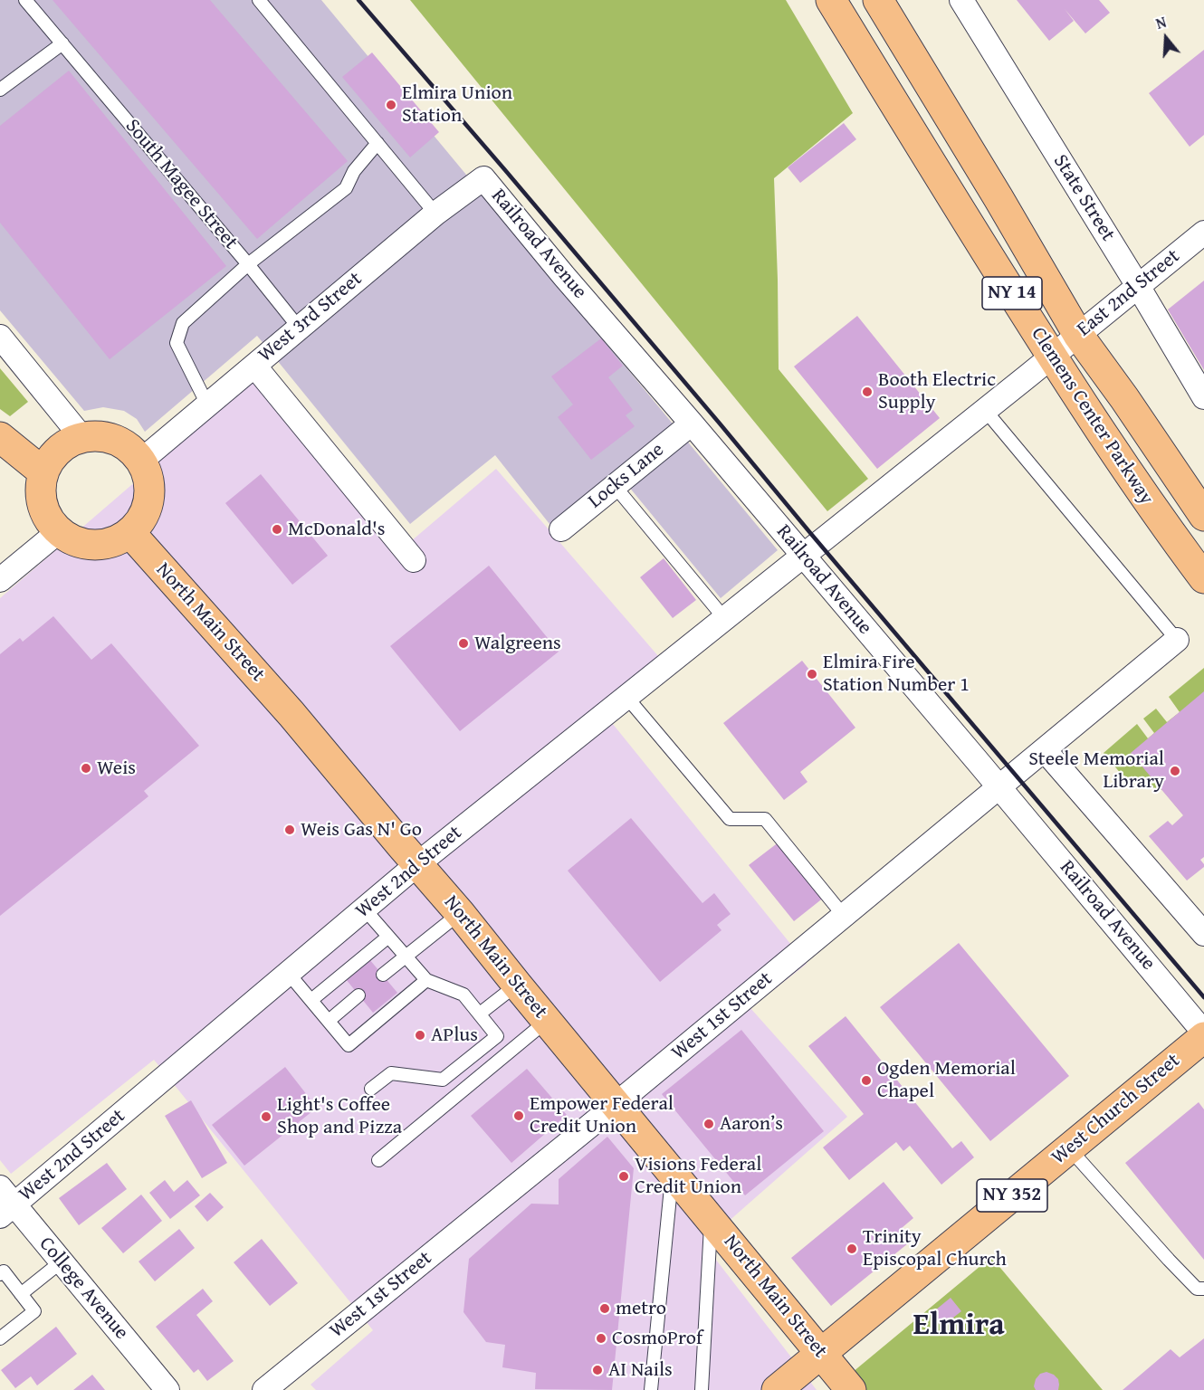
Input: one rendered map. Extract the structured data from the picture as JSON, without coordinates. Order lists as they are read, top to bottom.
{
  "streets": {
    "main road": [
      "NY 14",
      "Clemens Center Parkway",
      "North Main Street",
      "West Church Street",
      "NY 352"
    ],
    "street": [
      "State Street",
      "Railroad Avenue",
      "East 2nd Street",
      "West 3rd Street",
      "Locks Lane",
      "West 2nd Street",
      "West 1st Street",
      "College Avenue"
    ],
    "lane": ["South Magee Street"]
  },
  "crossings": [
    ["South Magee Street", "West 3rd Street"],
    ["State Street", "East 2nd Street"],
    ["Railroad Avenue", "West 3rd Street"],
    ["Railroad Avenue", "Locks Lane"],
    ["Railroad Avenue", "West 2nd Street"],
    ["Railroad Avenue", "West 1st Street"],
    ["East 2nd Street", "Clemens Center Parkway"],
    ["East 2nd Street", "West 2nd Street"],
    ["West 3rd Street", "North Main Street"],
    ["North Main Street", "West 2nd Street"],
    ["North Main Street", "West 1st Street"],
    ["North Main Street", "West Church Street"],
    ["West 2nd Street", "College Avenue"]
  ],
  "districts": ["Elmira"],
  "places": [
    "Elmira Union Station",
    "Booth Electric Supply",
    "McDonald's",
    "Walgreens",
    "Elmira Fire Station Number 1",
    "Weis",
    "Steele Memorial Library",
    "Weis Gas N' Go",
    "APlus",
    "Ogden Memorial Chapel",
    "Empower Federal Credit Union",
    "Light's Coffee Shop and Pizza",
    "Aaron’s",
    "Visions Federal Credit Union",
    "Trinity Episcopal Church",
    "metro",
    "CosmoProf",
    "AI Nails"
  ],
  "north": "top"
}
